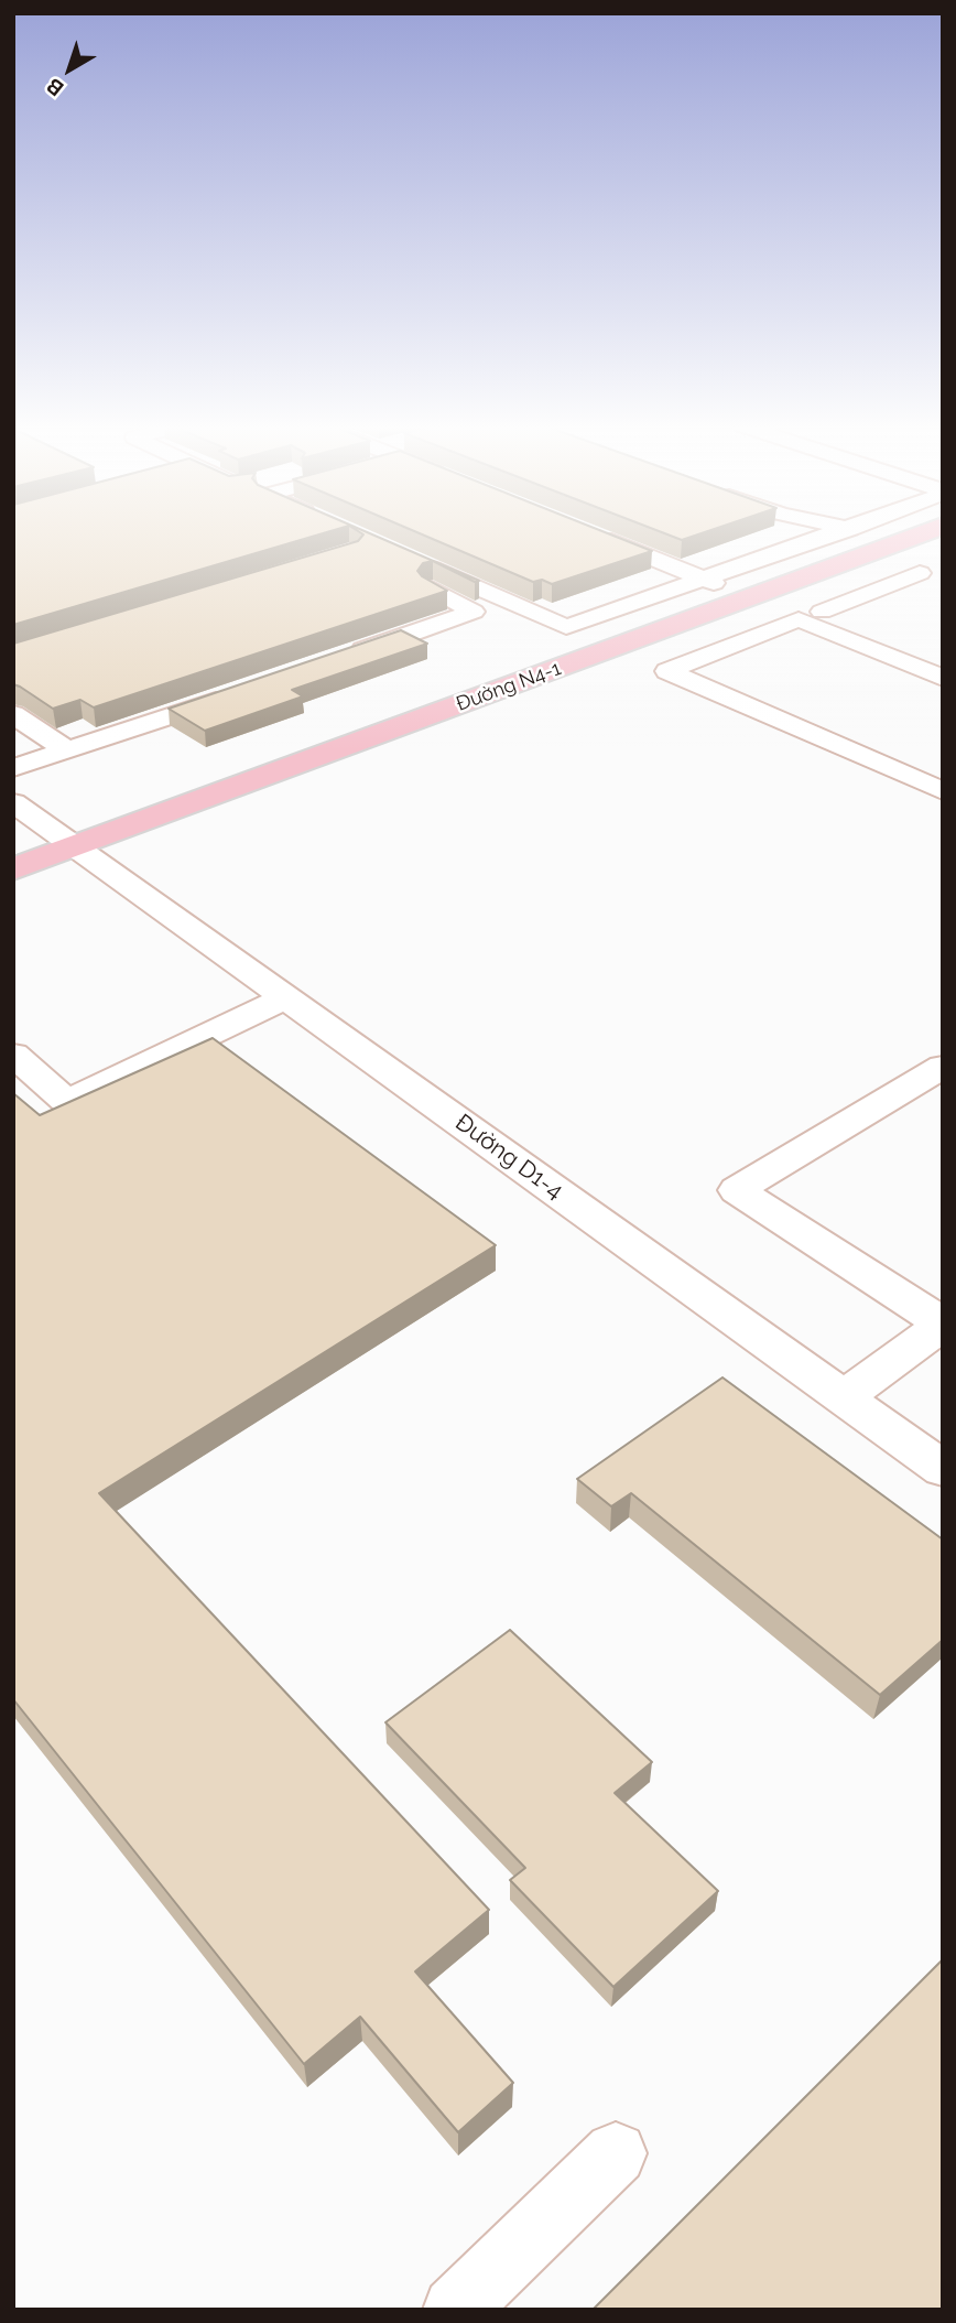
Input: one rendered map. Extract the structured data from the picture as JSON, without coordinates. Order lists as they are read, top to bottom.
{
  "streets": {
    "main road": ["Đường N4-1"],
    "street": ["Đường D1-4"]
  },
  "crossings": [
    ["Đường N4-1", "Đường D1-4"]
  ],
  "north": "bottom left"
}
